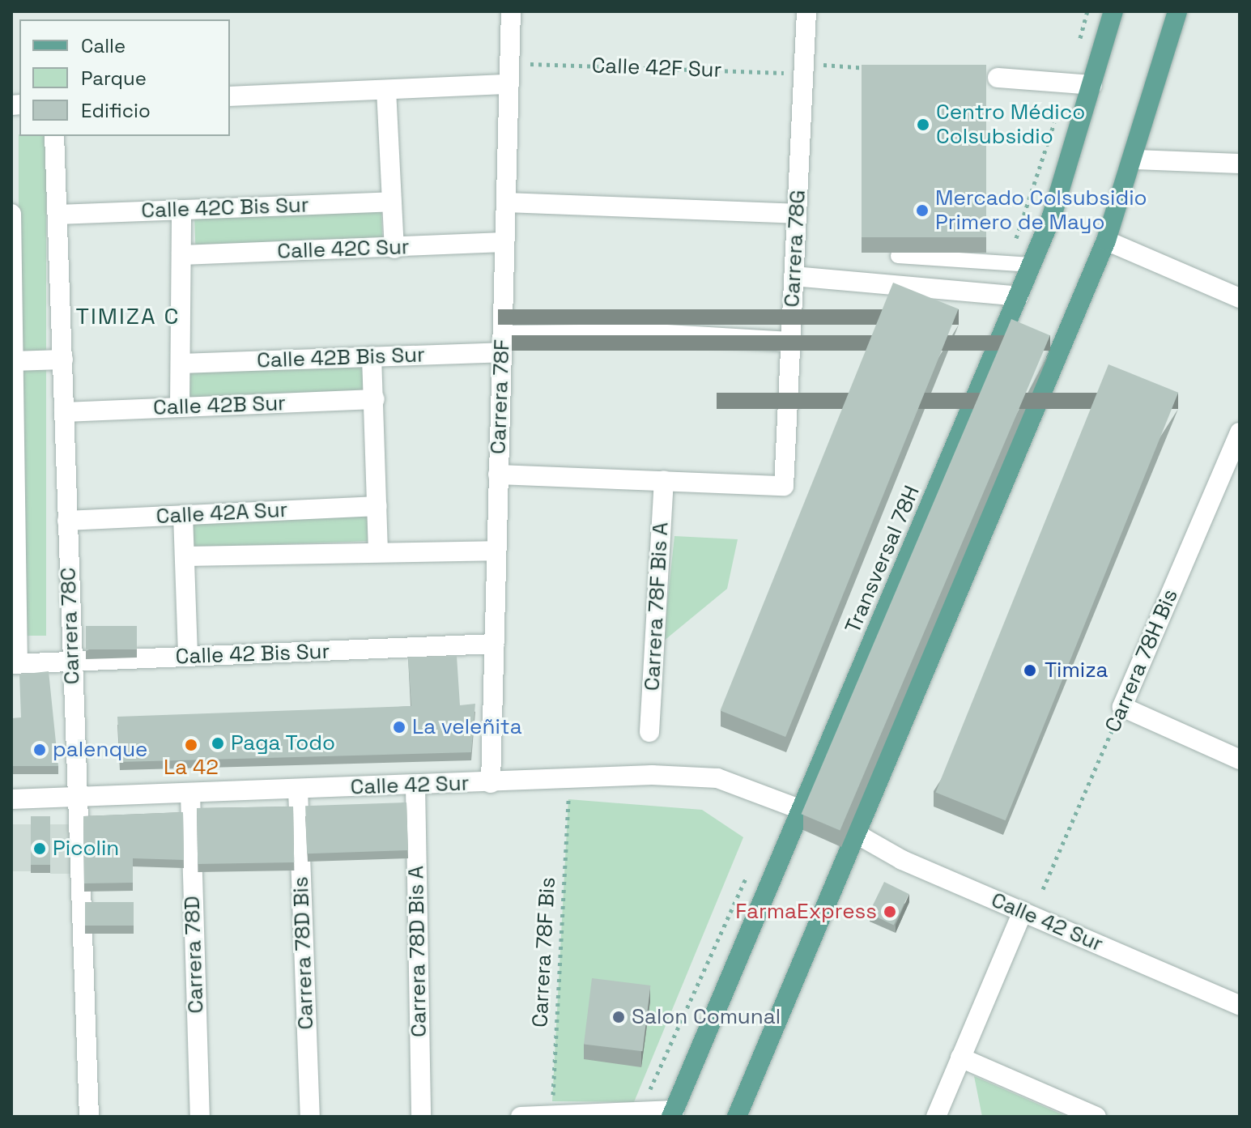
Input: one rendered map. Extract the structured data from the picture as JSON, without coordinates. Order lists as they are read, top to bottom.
{
  "streets": {
    "main road": ["Transversal 78H"],
    "street": [
      "Calle 42C Bis Sur",
      "Carrera 78G",
      "Calle 42C Sur",
      "Calle 42B Bis Sur",
      "Carrera 78F",
      "Calle 42B Sur",
      "Calle 42A Sur",
      "Carrera 78F Bis A",
      "Carrera 78C",
      "Calle 42 Bis Sur",
      "Carrera 78H Bis",
      "Calle 42 Sur",
      "Carrera 78D Bis A",
      "Carrera 78D Bis",
      "Carrera 78D"
    ],
    "path": ["Calle 42F Sur", "Carrera 78F Bis"]
  },
  "crossings": [
    ["Calle 42F Sur", "Carrera 78G"],
    ["Calle 42F Sur", "Carrera 78F"],
    ["Calle 42C Bis Sur", "Carrera 78C"],
    ["Carrera 78G", "Calle 42B Bis Sur"],
    ["Carrera 78G", "Carrera 78F Bis A"],
    ["Calle 42C Sur", "Carrera 78F"],
    ["Calle 42B Bis Sur", "Carrera 78F"],
    ["Carrera 78F", "Calle 42 Bis Sur"],
    ["Carrera 78F", "Calle 42 Sur"],
    ["Calle 42B Sur", "Carrera 78C"],
    ["Calle 42A Sur", "Carrera 78C"],
    ["Transversal 78H", "Calle 42 Sur"],
    ["Carrera 78C", "Calle 42 Bis Sur"],
    ["Carrera 78C", "Calle 42 Sur"],
    ["Calle 42 Sur", "Carrera 78D Bis A"],
    ["Calle 42 Sur", "Carrera 78D Bis"],
    ["Calle 42 Sur", "Carrera 78D"]
  ],
  "districts": ["TIMIZA C"],
  "places": [
    "Centro Médico Colsubsidio",
    "Mercado Colsubsidio Primero de Mayo",
    "Timiza",
    "La veleñita",
    "Paga Todo",
    "La 42",
    "palenque",
    "Picolin",
    "FarmaExpress",
    "Salon Comunal"
  ],
  "legend": ["Calle", "Parque", "Edificio"]
}
